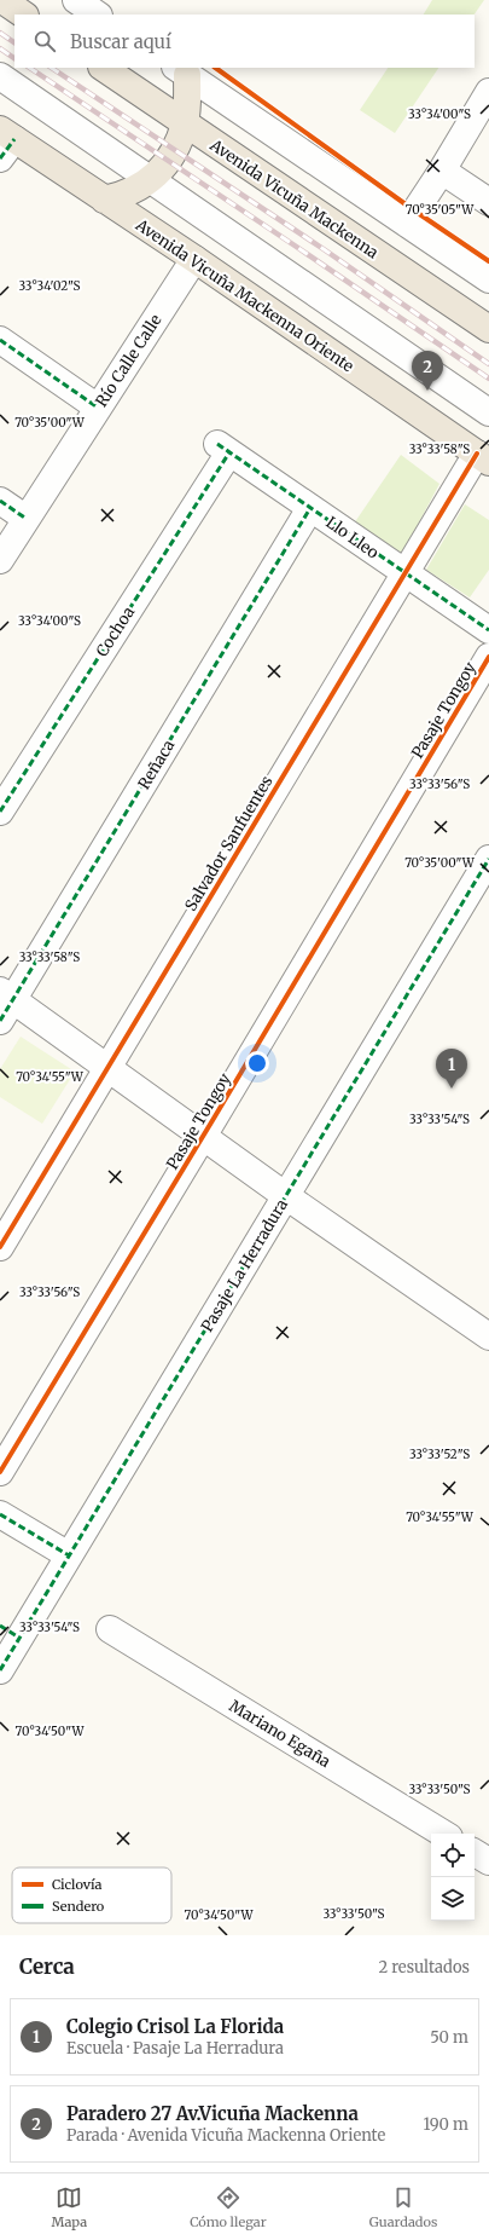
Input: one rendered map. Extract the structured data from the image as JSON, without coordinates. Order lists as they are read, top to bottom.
{
  "streets": {
    "main road": ["Avenida Vicuña Mackenna", "Avenida Vicuña Mackenna Oriente"],
    "street": [
      "Río Calle Calle",
      "Llo Lleo",
      "Cochoa",
      "Pasaje Tongoy",
      "Reñaca",
      "Salvador Sanfuentes",
      "Pasaje La Herradura",
      "Mariano Egaña"
    ]
  },
  "crossings": [
    ["Avenida Vicuña Mackenna Oriente", "Río Calle Calle"],
    ["Avenida Vicuña Mackenna Oriente", "Salvador Sanfuentes"],
    ["Llo Lleo", "Cochoa"],
    ["Llo Lleo", "Reñaca"],
    ["Llo Lleo", "Salvador Sanfuentes"]
  ],
  "legend": ["Ciclovía", "Sendero"],
  "page": {
    "search": "Buscar aquí",
    "pins": ["2", "1"],
    "heading": ["Cerca", "2 resultados"],
    "list": [
      {
        "mark": "1",
        "name": "Colegio Crisol La Florida",
        "note": "Escuela · Pasaje La Herradura",
        "value": "50 m"
      },
      {
        "mark": "2",
        "name": "Paradero 27 Av.Vicuña Mackenna",
        "note": "Parada · Avenida Vicuña Mackenna Oriente",
        "value": "190 m"
      }
    ],
    "nav": ["Mapa", "Cómo llegar", "Guardados"]
  },
  "coordinates": [
    "33°34'00\"S",
    "70°35'05\"W",
    "33°34'02\"S",
    "70°35'00\"W",
    "33°33'58\"S",
    "33°33'56\"S",
    "70°34'55\"W",
    "33°33'54\"S",
    "33°33'52\"S",
    "70°34'50\"W",
    "33°33'50\"S"
  ]
}
